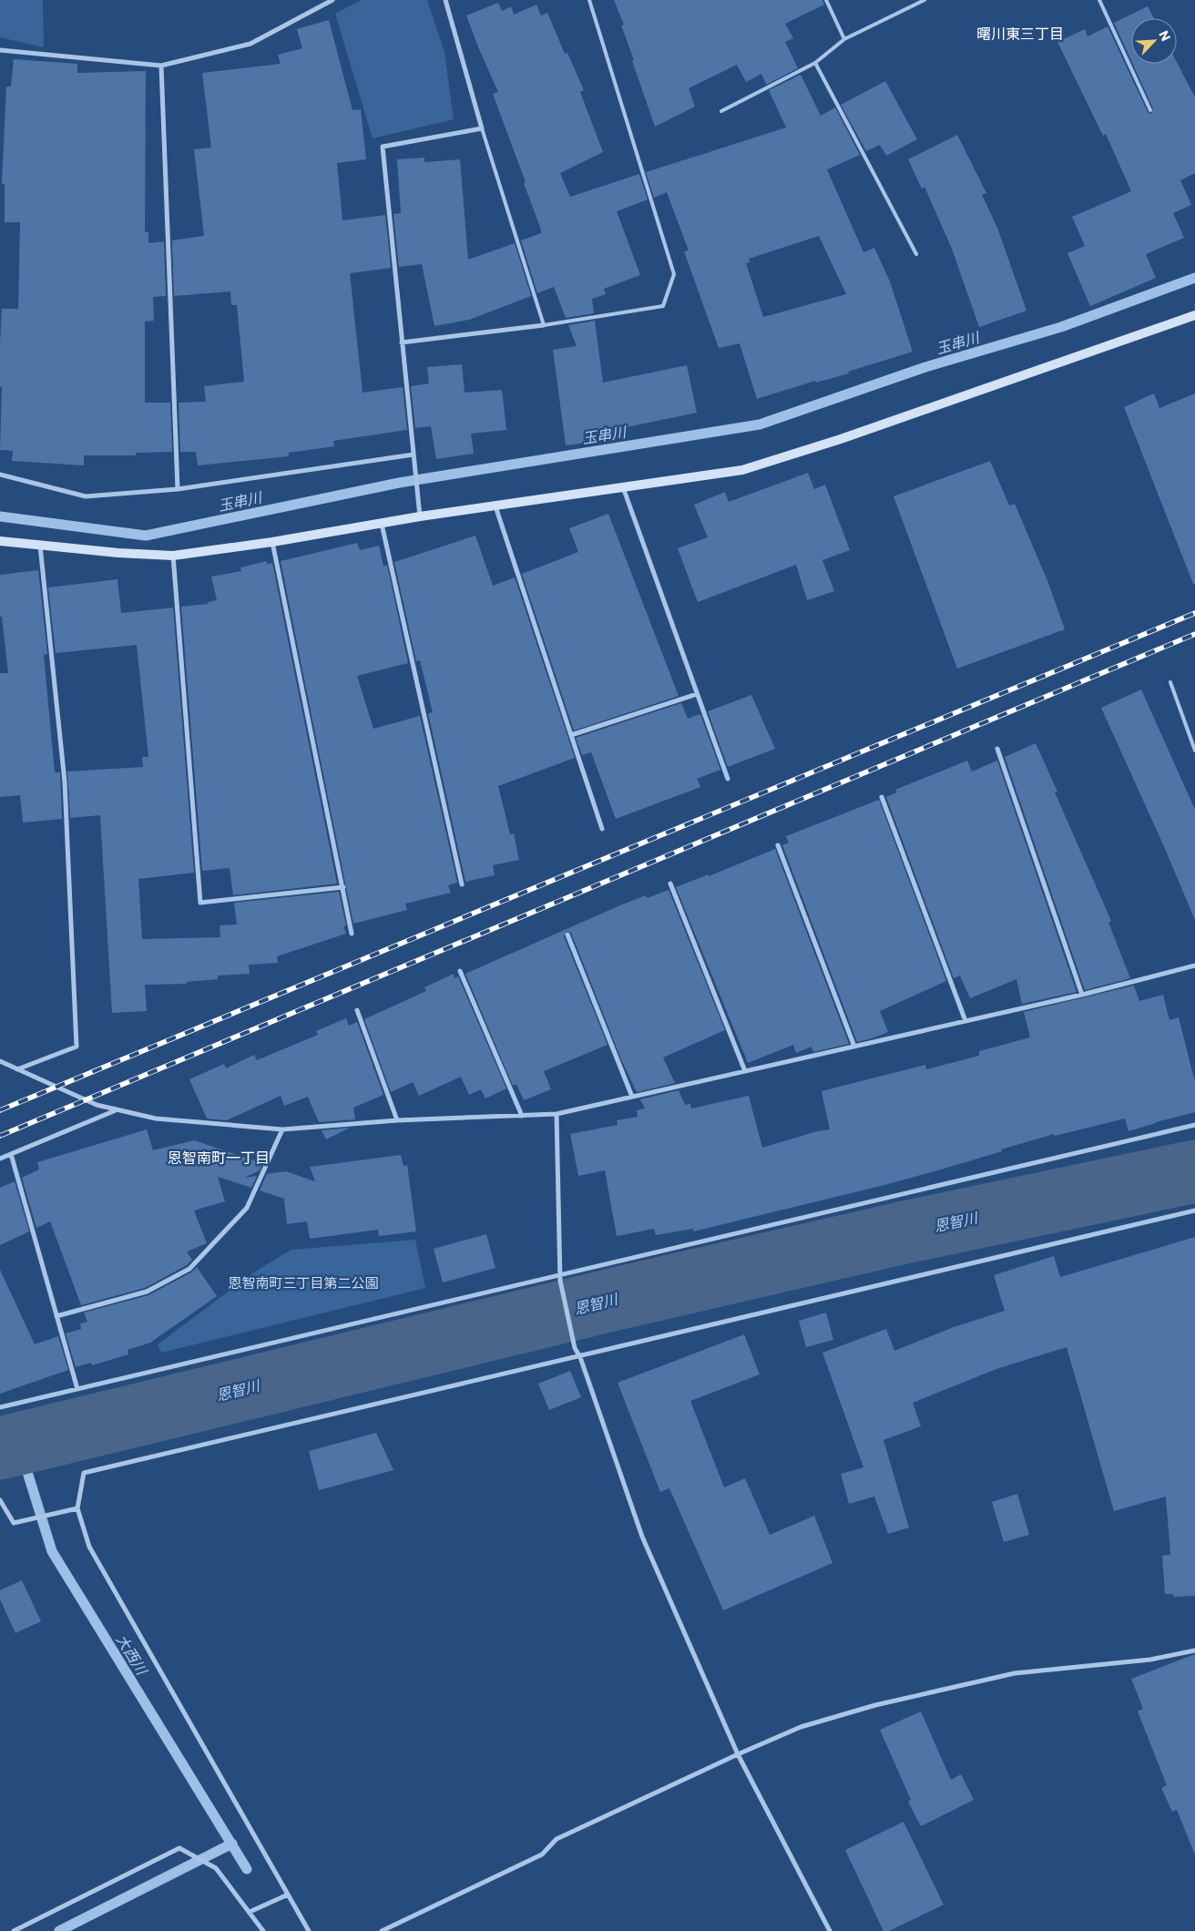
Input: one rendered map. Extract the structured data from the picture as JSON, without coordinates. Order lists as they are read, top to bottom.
{
  "districts": ["曙川東三丁目", "恩智南町一丁目"],
  "water": ["玉串川", "恩智川", "大西川"],
  "parks": ["恩智南町三丁目第二公園"],
  "north": "top right"
}
